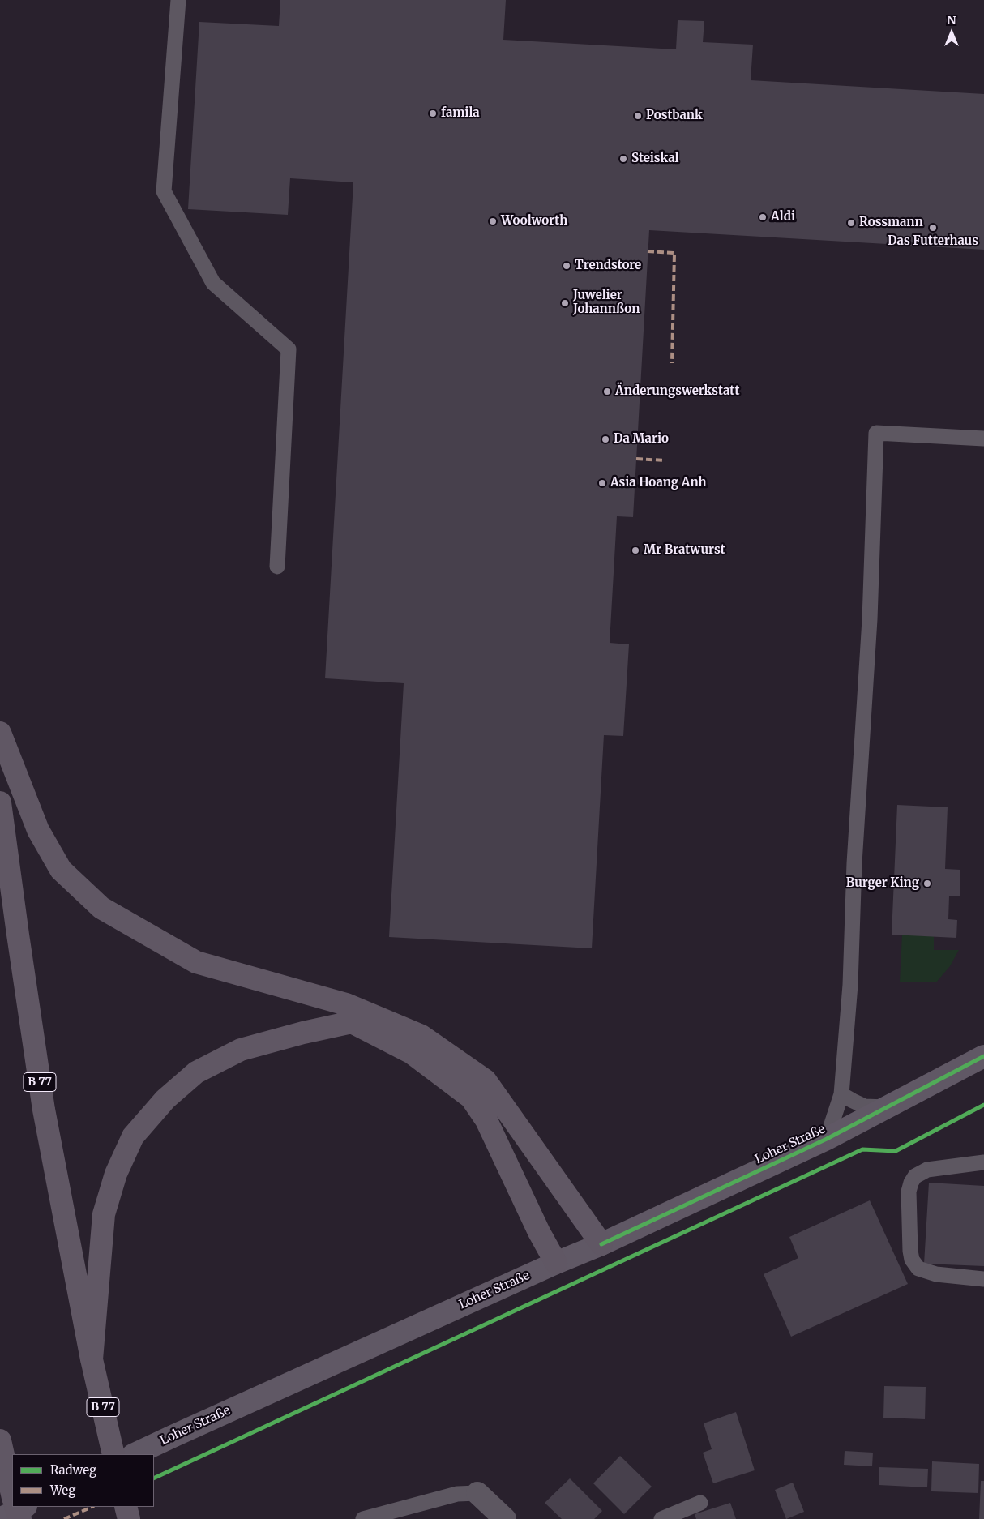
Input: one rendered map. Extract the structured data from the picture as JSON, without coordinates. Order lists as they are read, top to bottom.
{
  "streets": {
    "main road": ["B 77", "Loher Straße"]
  },
  "places": [
    "famila",
    "Postbank",
    "Steiskal",
    "Aldi",
    "Woolworth",
    "Rossmann",
    "Das Futterhaus",
    "Trendstore",
    "Juwelier Johannßon",
    "Änderungswerkstatt",
    "Da Mario",
    "Asia Hoang Anh",
    "Mr Bratwurst",
    "Burger King"
  ],
  "legend": ["Radweg", "Weg"],
  "north": "top"
}
